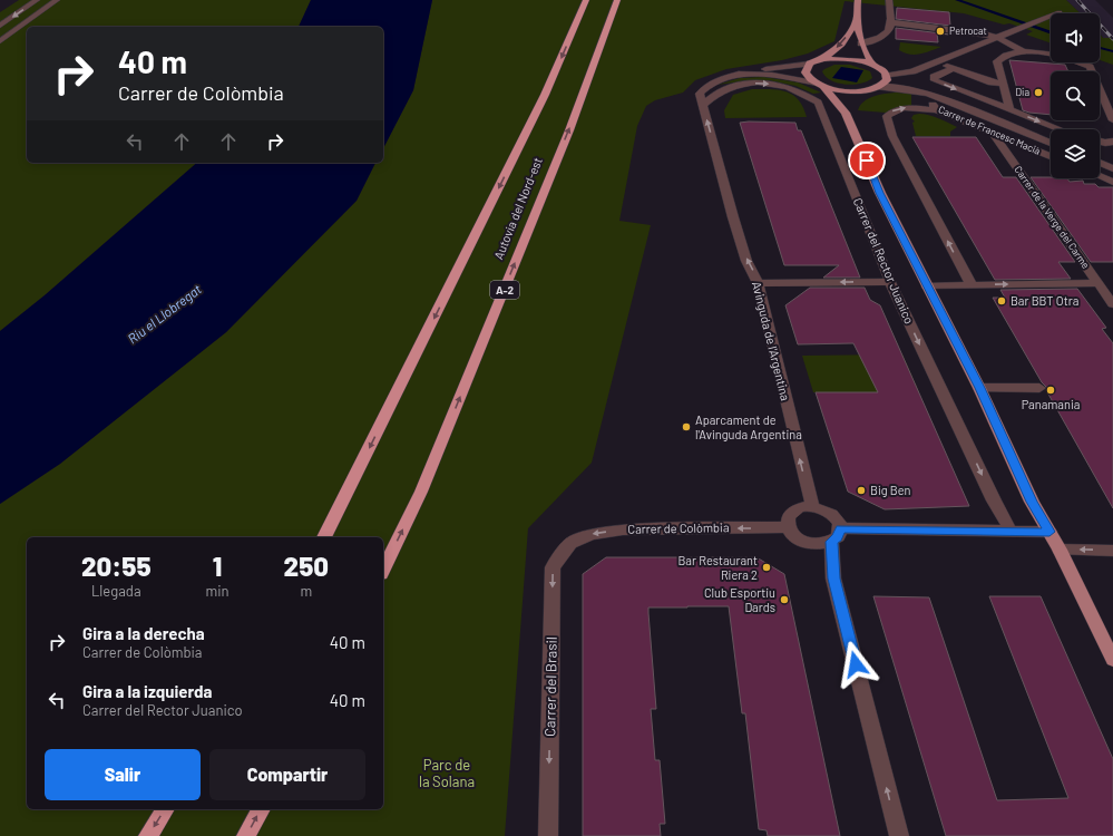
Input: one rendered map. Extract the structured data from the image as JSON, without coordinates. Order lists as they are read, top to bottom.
{
  "streets": {
    "highway": ["Autovia del Nord-est", "A-2"],
    "main road": ["Carrer del Rector Juanico"],
    "street": [
      "Carrer de Francesc Macià",
      "Carrer de la Verge del Carme",
      "Avinguda de l'Argentina",
      "Carrer de Colòmbia",
      "Carrer del Brasil"
    ]
  },
  "crossings": [
    ["Carrer de Francesc Macià", "Carrer de la Verge del Carme"],
    ["Carrer del Rector Juanico", "Avinguda de l'Argentina"],
    ["Avinguda de l'Argentina", "Carrer de Colòmbia"],
    ["Carrer de Colòmbia", "Carrer del Brasil"]
  ],
  "one_way": ["Avinguda de l'Argentina", "Carrer de Colòmbia", "Carrer del Brasil"],
  "water": ["Riu el Llobregat"],
  "parks": ["Parc de la Solana"],
  "places": [
    "Petrocat",
    "Dia",
    "Bar BBT Otra",
    "Panamania",
    "Aparcament de l'Avinguda Argentina",
    "Big Ben",
    "Bar Restaurant Riera 2",
    "Club Esportiu Dards"
  ],
  "page": {
    "turn": ["40 m", "Carrer de Colòmbia"],
    "eta": [
      "20:55",
      "Llegada",
      "1",
      "min",
      "250",
      "m"
    ],
    "list": [
      {
        "name": "Gira a la derecha",
        "note": "Carrer de Colòmbia",
        "value": "40 m"
      },
      {
        "name": "Gira a la izquierda",
        "note": "Carrer del Rector Juanico",
        "value": "40 m"
      }
    ],
    "buttons": ["Salir", "Compartir"]
  }
}
